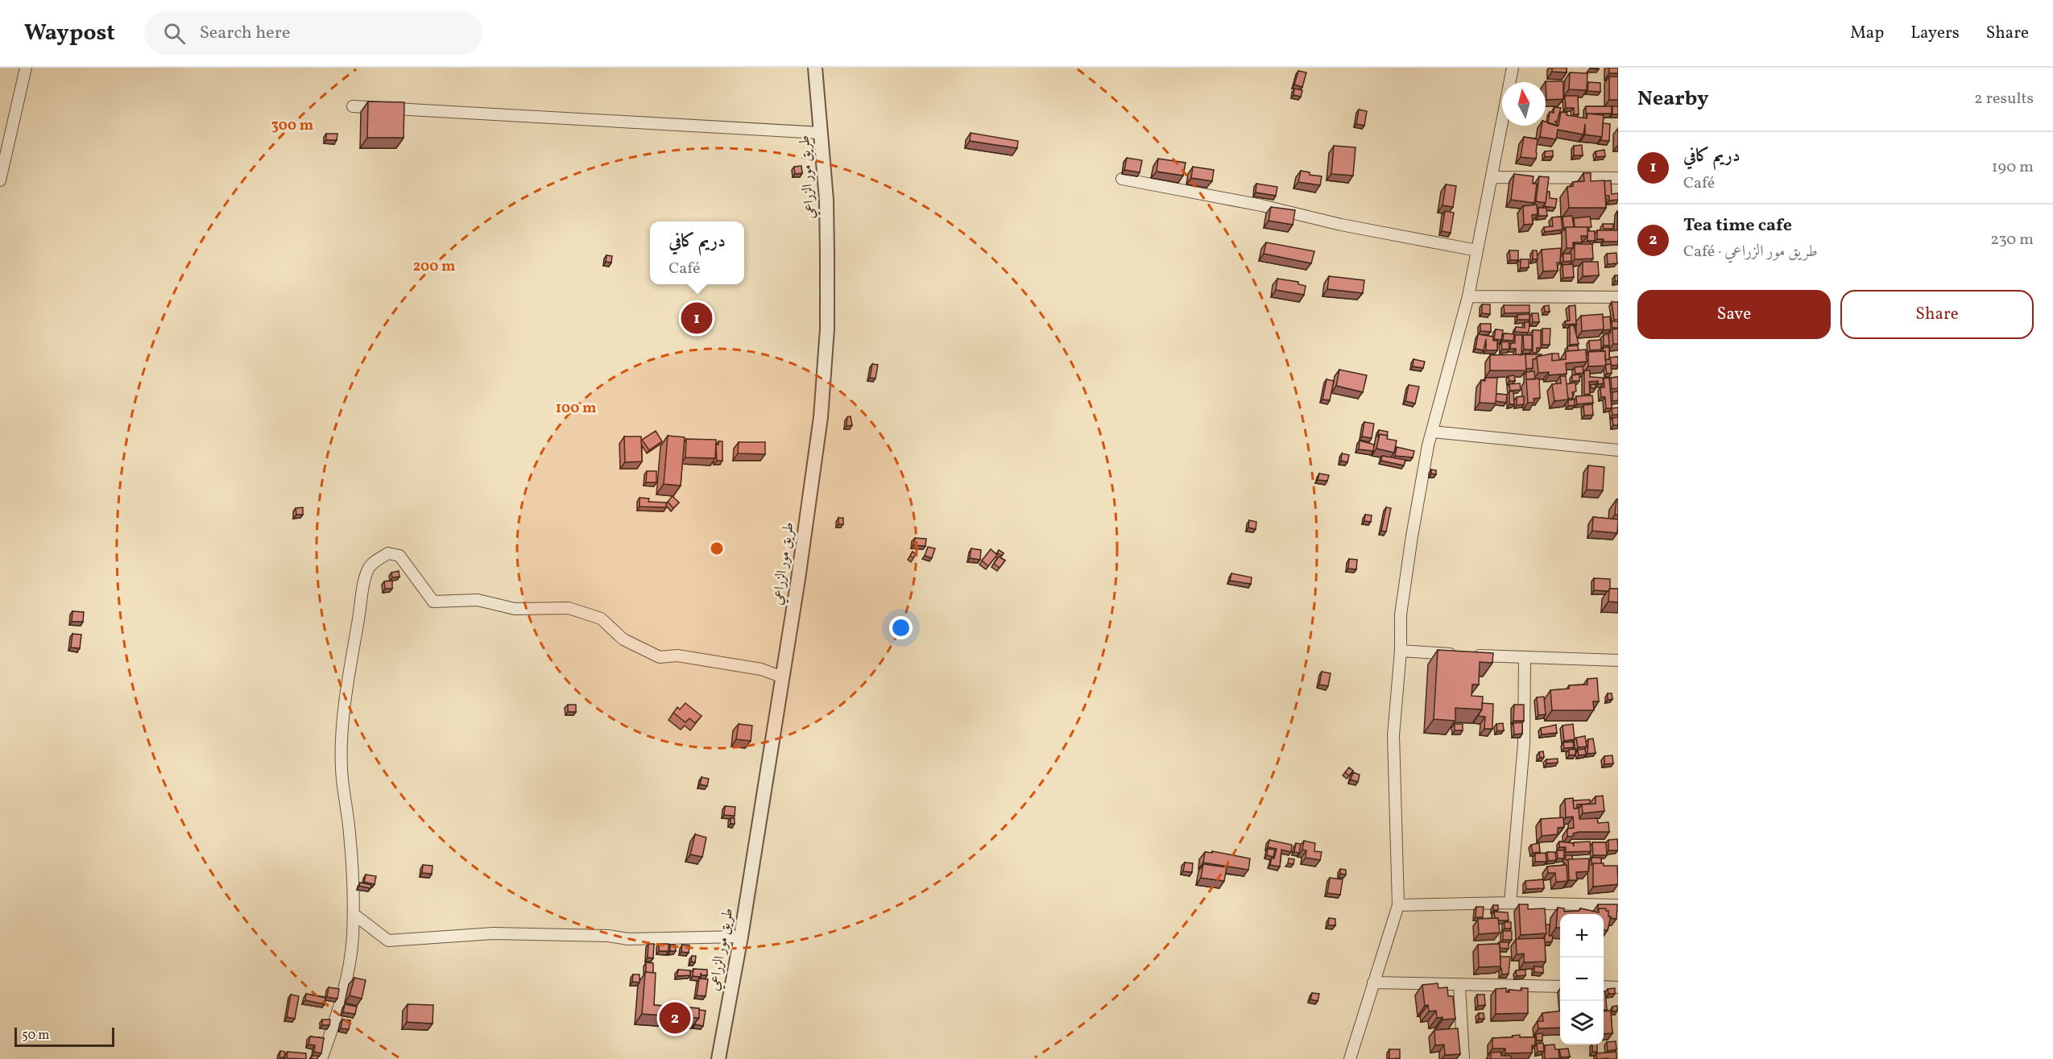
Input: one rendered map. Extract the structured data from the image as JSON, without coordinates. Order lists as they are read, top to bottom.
{
  "streets": {
    "street": ["طريق مور الزراعي"]
  },
  "scale_bar": "50 m",
  "north": "top",
  "page": {
    "header": "Waypost",
    "search": "Search here",
    "nav": ["Map", "Layers", "Share"],
    "heading": ["Nearby", "2 results"],
    "list": [
      {
        "mark": "1",
        "name": "دريم كافي",
        "note": "Café",
        "value": "190 m"
      },
      {
        "mark": "2",
        "name": "Tea time cafe",
        "note": "Café · طريق مور الزراعي",
        "value": "230 m"
      }
    ],
    "popup": ["دريم كافي", "Café"],
    "buttons": ["Save", "Share"],
    "pins": ["1", "2"],
    "map_buttons": ["+", "−"],
    "scale": "50 m"
  },
  "rings": ["300 m", "200 m", "100 m"]
}
